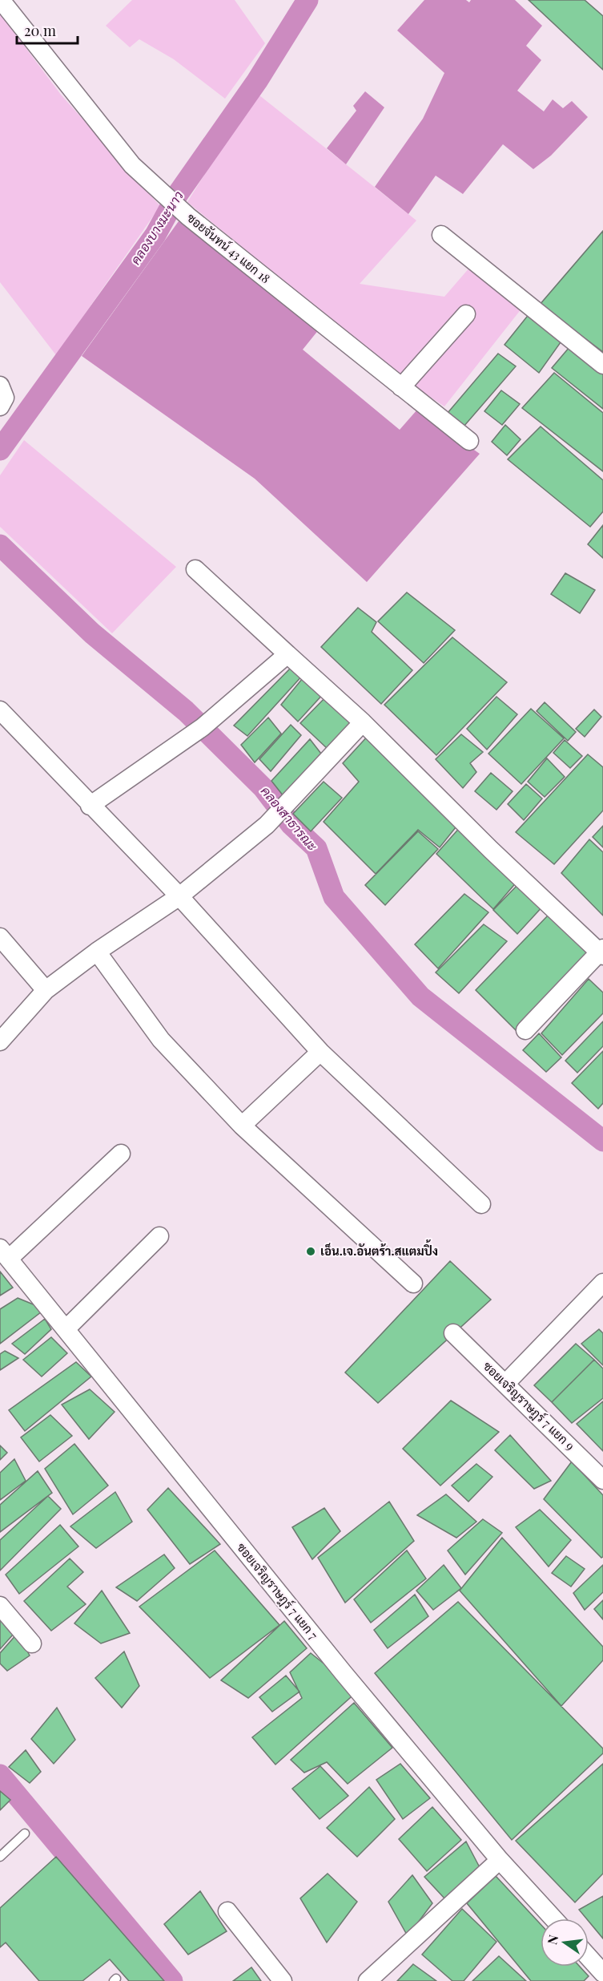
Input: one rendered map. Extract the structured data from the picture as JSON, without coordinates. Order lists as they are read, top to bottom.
{
  "streets": {
    "street": ["ซอยจันทน์ 43 แยก 18", "ซอยเจริญราษฎร์ 7 แยก 9", "ซอยเจริญราษฎร์ 7 แยก 7"]
  },
  "water": ["คลองบางมะนาว", "คลองสาธารณะ"],
  "places": ["เอ็น.เจ.อันตร้า.สแตมปิ้ง"],
  "scale_bar": "20 m",
  "north": "left"
}
